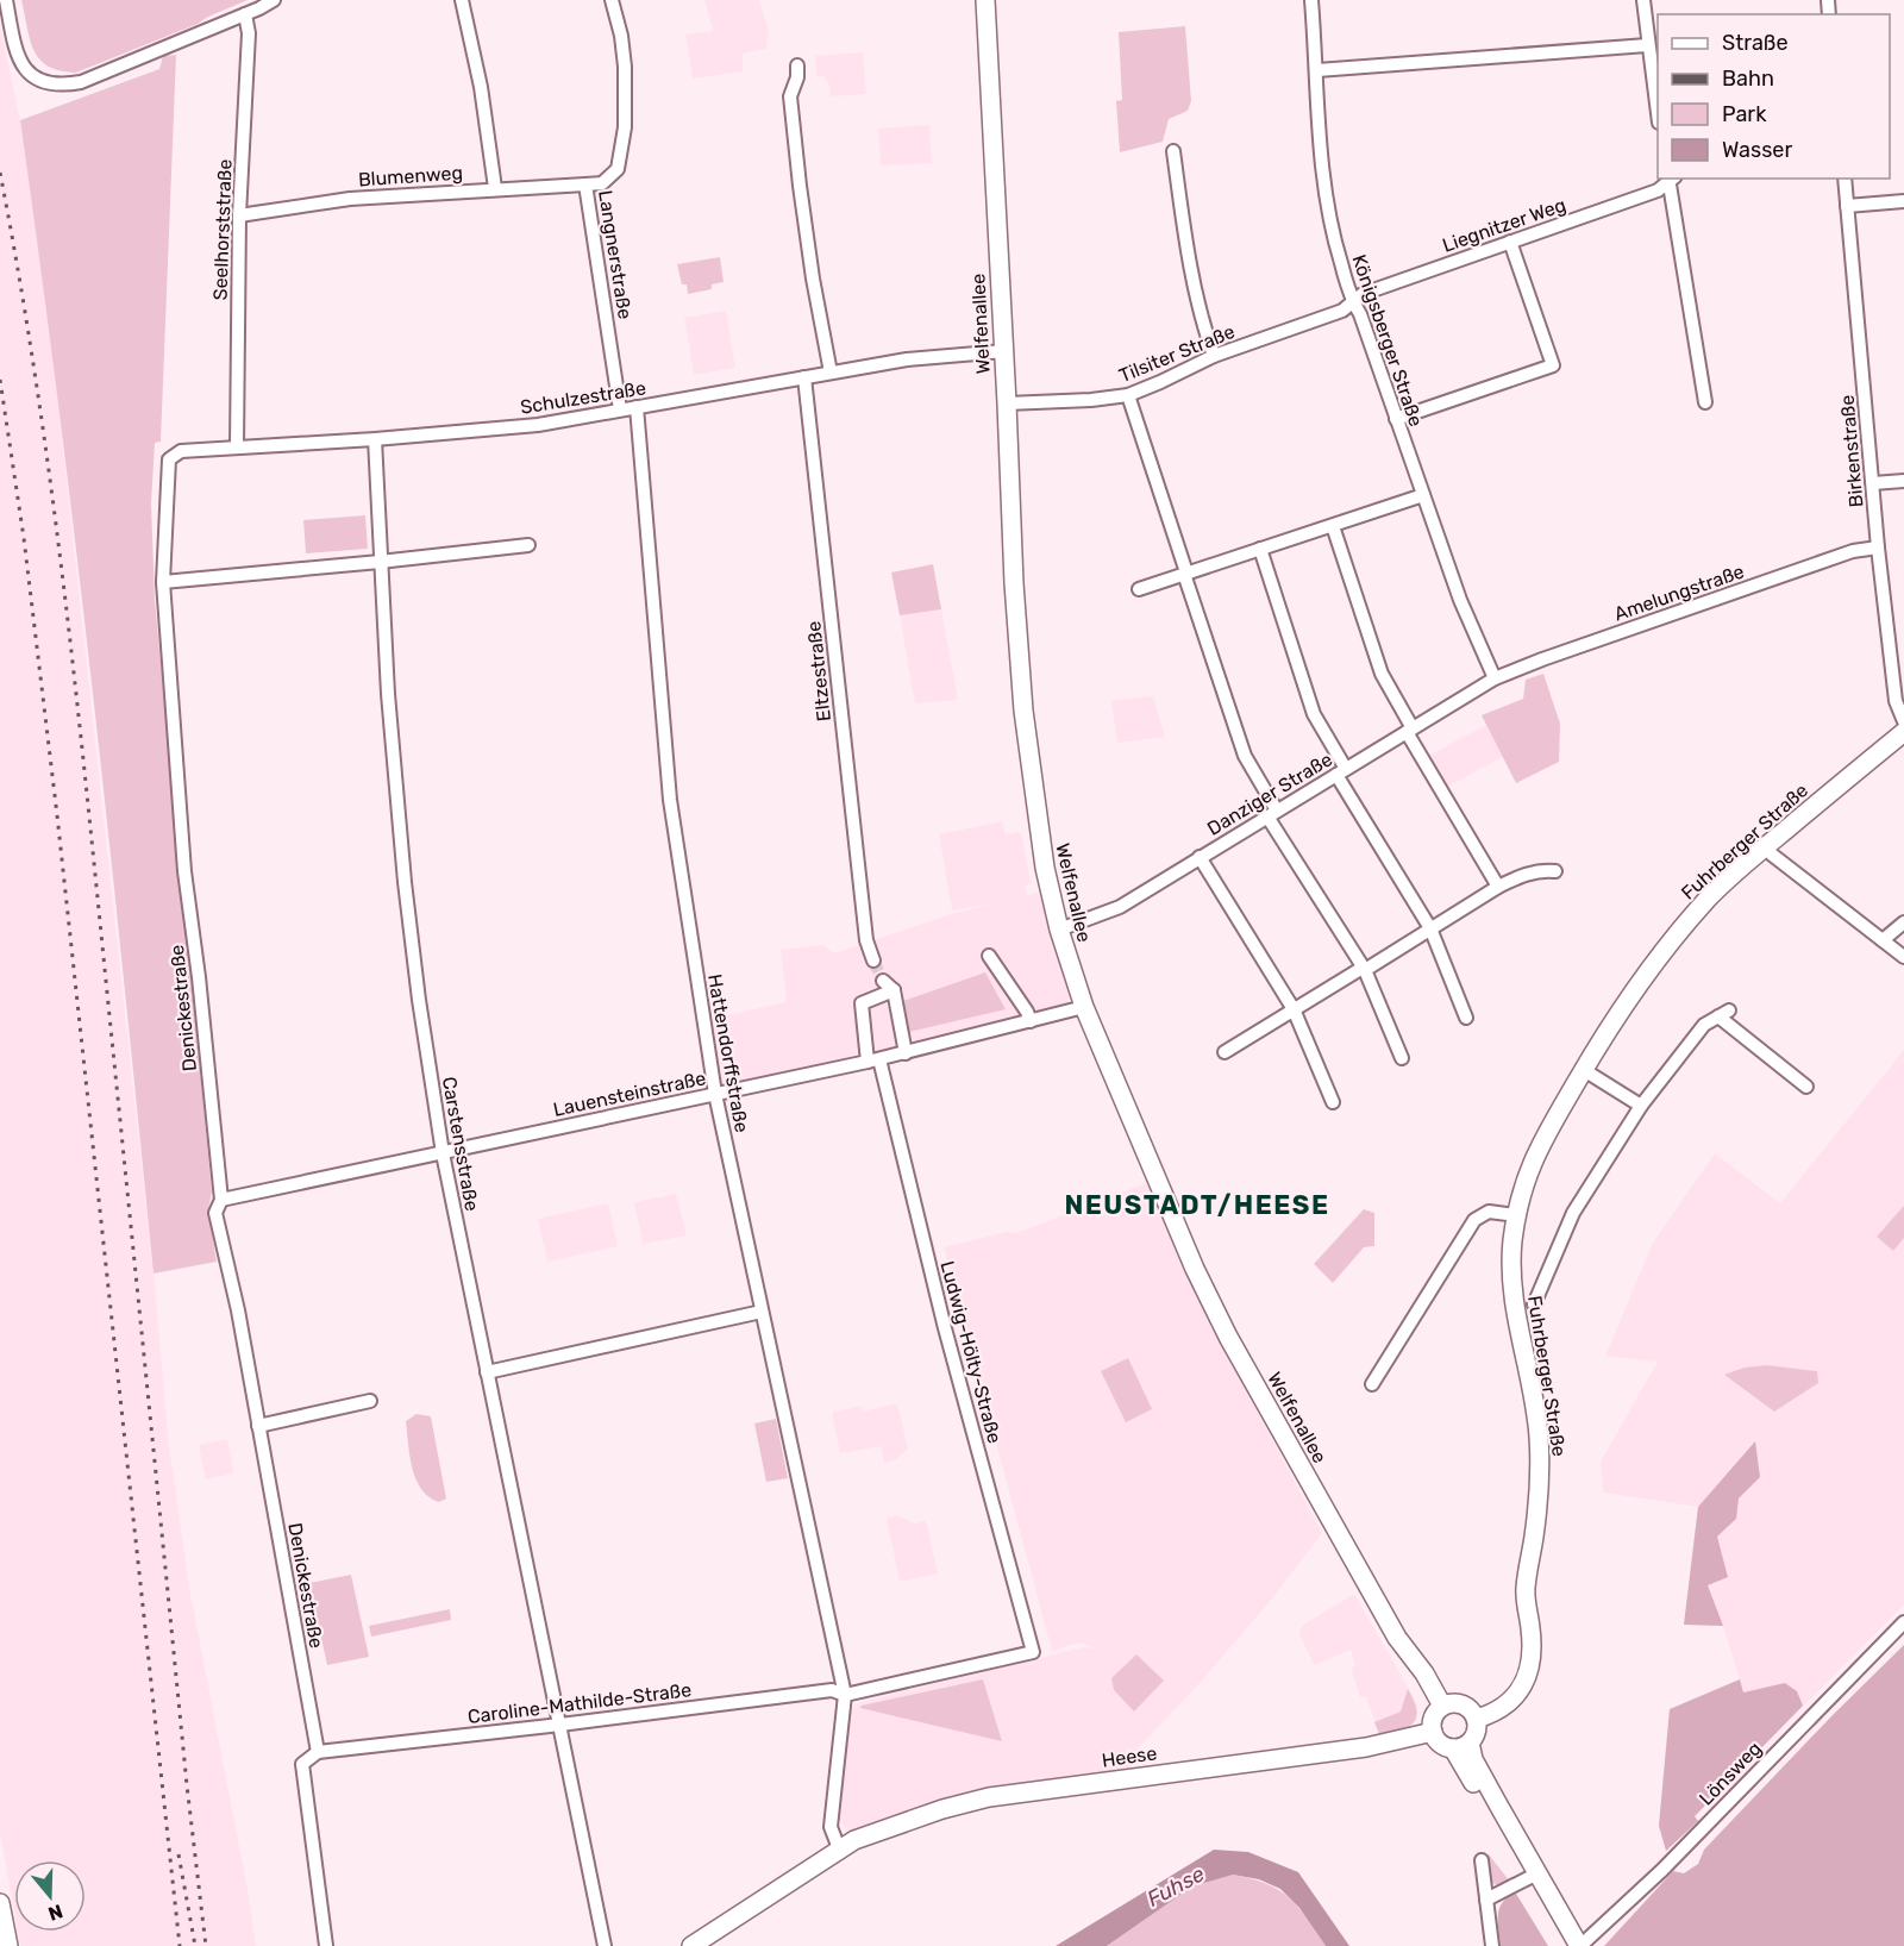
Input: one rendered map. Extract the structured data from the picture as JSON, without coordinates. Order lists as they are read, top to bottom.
{
  "streets": {
    "street": [
      "Blumenweg",
      "Liegnitzer Weg",
      "Seelhorststraße",
      "Langnerstraße",
      "Welfenallee",
      "Königsberger Straße",
      "Tilsiter Straße",
      "Schulzestraße",
      "Birkenstraße",
      "Amelungstraße",
      "Eltzestraße",
      "Danziger Straße",
      "Fuhrberger Straße",
      "Denickestraße",
      "Hattendorffstraße",
      "Lauensteinstraße",
      "Carstensstraße",
      "Ludwig-Hölty-Straße",
      "Caroline-Mathilde-Straße",
      "Heese",
      "Lönsweg"
    ]
  },
  "crossings": [
    ["Blumenweg", "Seelhorststraße"],
    ["Blumenweg", "Langnerstraße"],
    ["Liegnitzer Weg", "Königsberger Straße"],
    ["Liegnitzer Weg", "Tilsiter Straße"],
    ["Seelhorststraße", "Schulzestraße"],
    ["Langnerstraße", "Schulzestraße"],
    ["Welfenallee", "Tilsiter Straße"],
    ["Welfenallee", "Schulzestraße"],
    ["Welfenallee", "Danziger Straße"],
    ["Welfenallee", "Fuhrberger Straße"],
    ["Welfenallee", "Lauensteinstraße"],
    ["Welfenallee", "Heese"],
    ["Königsberger Straße", "Tilsiter Straße"],
    ["Königsberger Straße", "Amelungstraße"],
    ["Königsberger Straße", "Danziger Straße"],
    ["Schulzestraße", "Eltzestraße"],
    ["Schulzestraße", "Denickestraße"],
    ["Schulzestraße", "Hattendorffstraße"],
    ["Schulzestraße", "Carstensstraße"],
    ["Birkenstraße", "Amelungstraße"],
    ["Amelungstraße", "Danziger Straße"],
    ["Fuhrberger Straße", "Heese"],
    ["Denickestraße", "Lauensteinstraße"],
    ["Denickestraße", "Caroline-Mathilde-Straße"],
    ["Hattendorffstraße", "Lauensteinstraße"],
    ["Hattendorffstraße", "Ludwig-Hölty-Straße"],
    ["Hattendorffstraße", "Caroline-Mathilde-Straße"],
    ["Lauensteinstraße", "Carstensstraße"],
    ["Lauensteinstraße", "Ludwig-Hölty-Straße"],
    ["Carstensstraße", "Caroline-Mathilde-Straße"],
    ["Ludwig-Hölty-Straße", "Caroline-Mathilde-Straße"]
  ],
  "districts": ["NEUSTADT/HEESE"],
  "water": ["Fuhse"],
  "legend": [
    "Straße",
    "Bahn",
    "Park",
    "Wasser"
  ],
  "north": "bottom"
}
